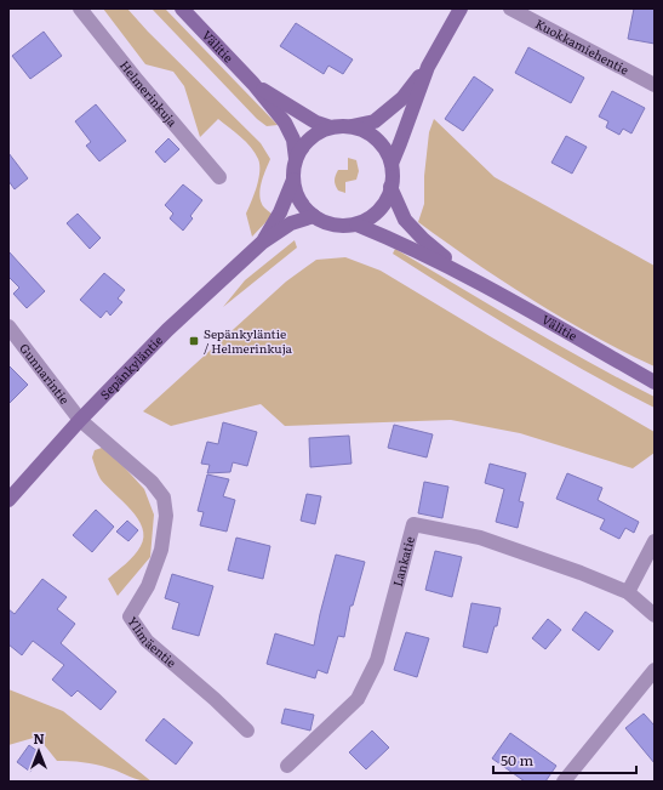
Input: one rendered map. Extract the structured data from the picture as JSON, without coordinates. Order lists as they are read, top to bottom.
{
  "streets": {
    "main road": ["Välitie", "Sepänkyläntie"],
    "street": [
      "Kuokkamiehentie",
      "Helmerinkuja",
      "Gunnarintie",
      "Lankatie",
      "Ylimäentie"
    ]
  },
  "crossings": [
    ["Välitie", "Sepänkyläntie"],
    ["Sepänkyläntie", "Gunnarintie"],
    ["Sepänkyläntie", "Ylimäentie"],
    ["Gunnarintie", "Ylimäentie"]
  ],
  "places": {
    "transit": ["Sepänkyläntie / Helmerinkuja"]
  },
  "scale_bar": "50 m",
  "north": "top"
}
